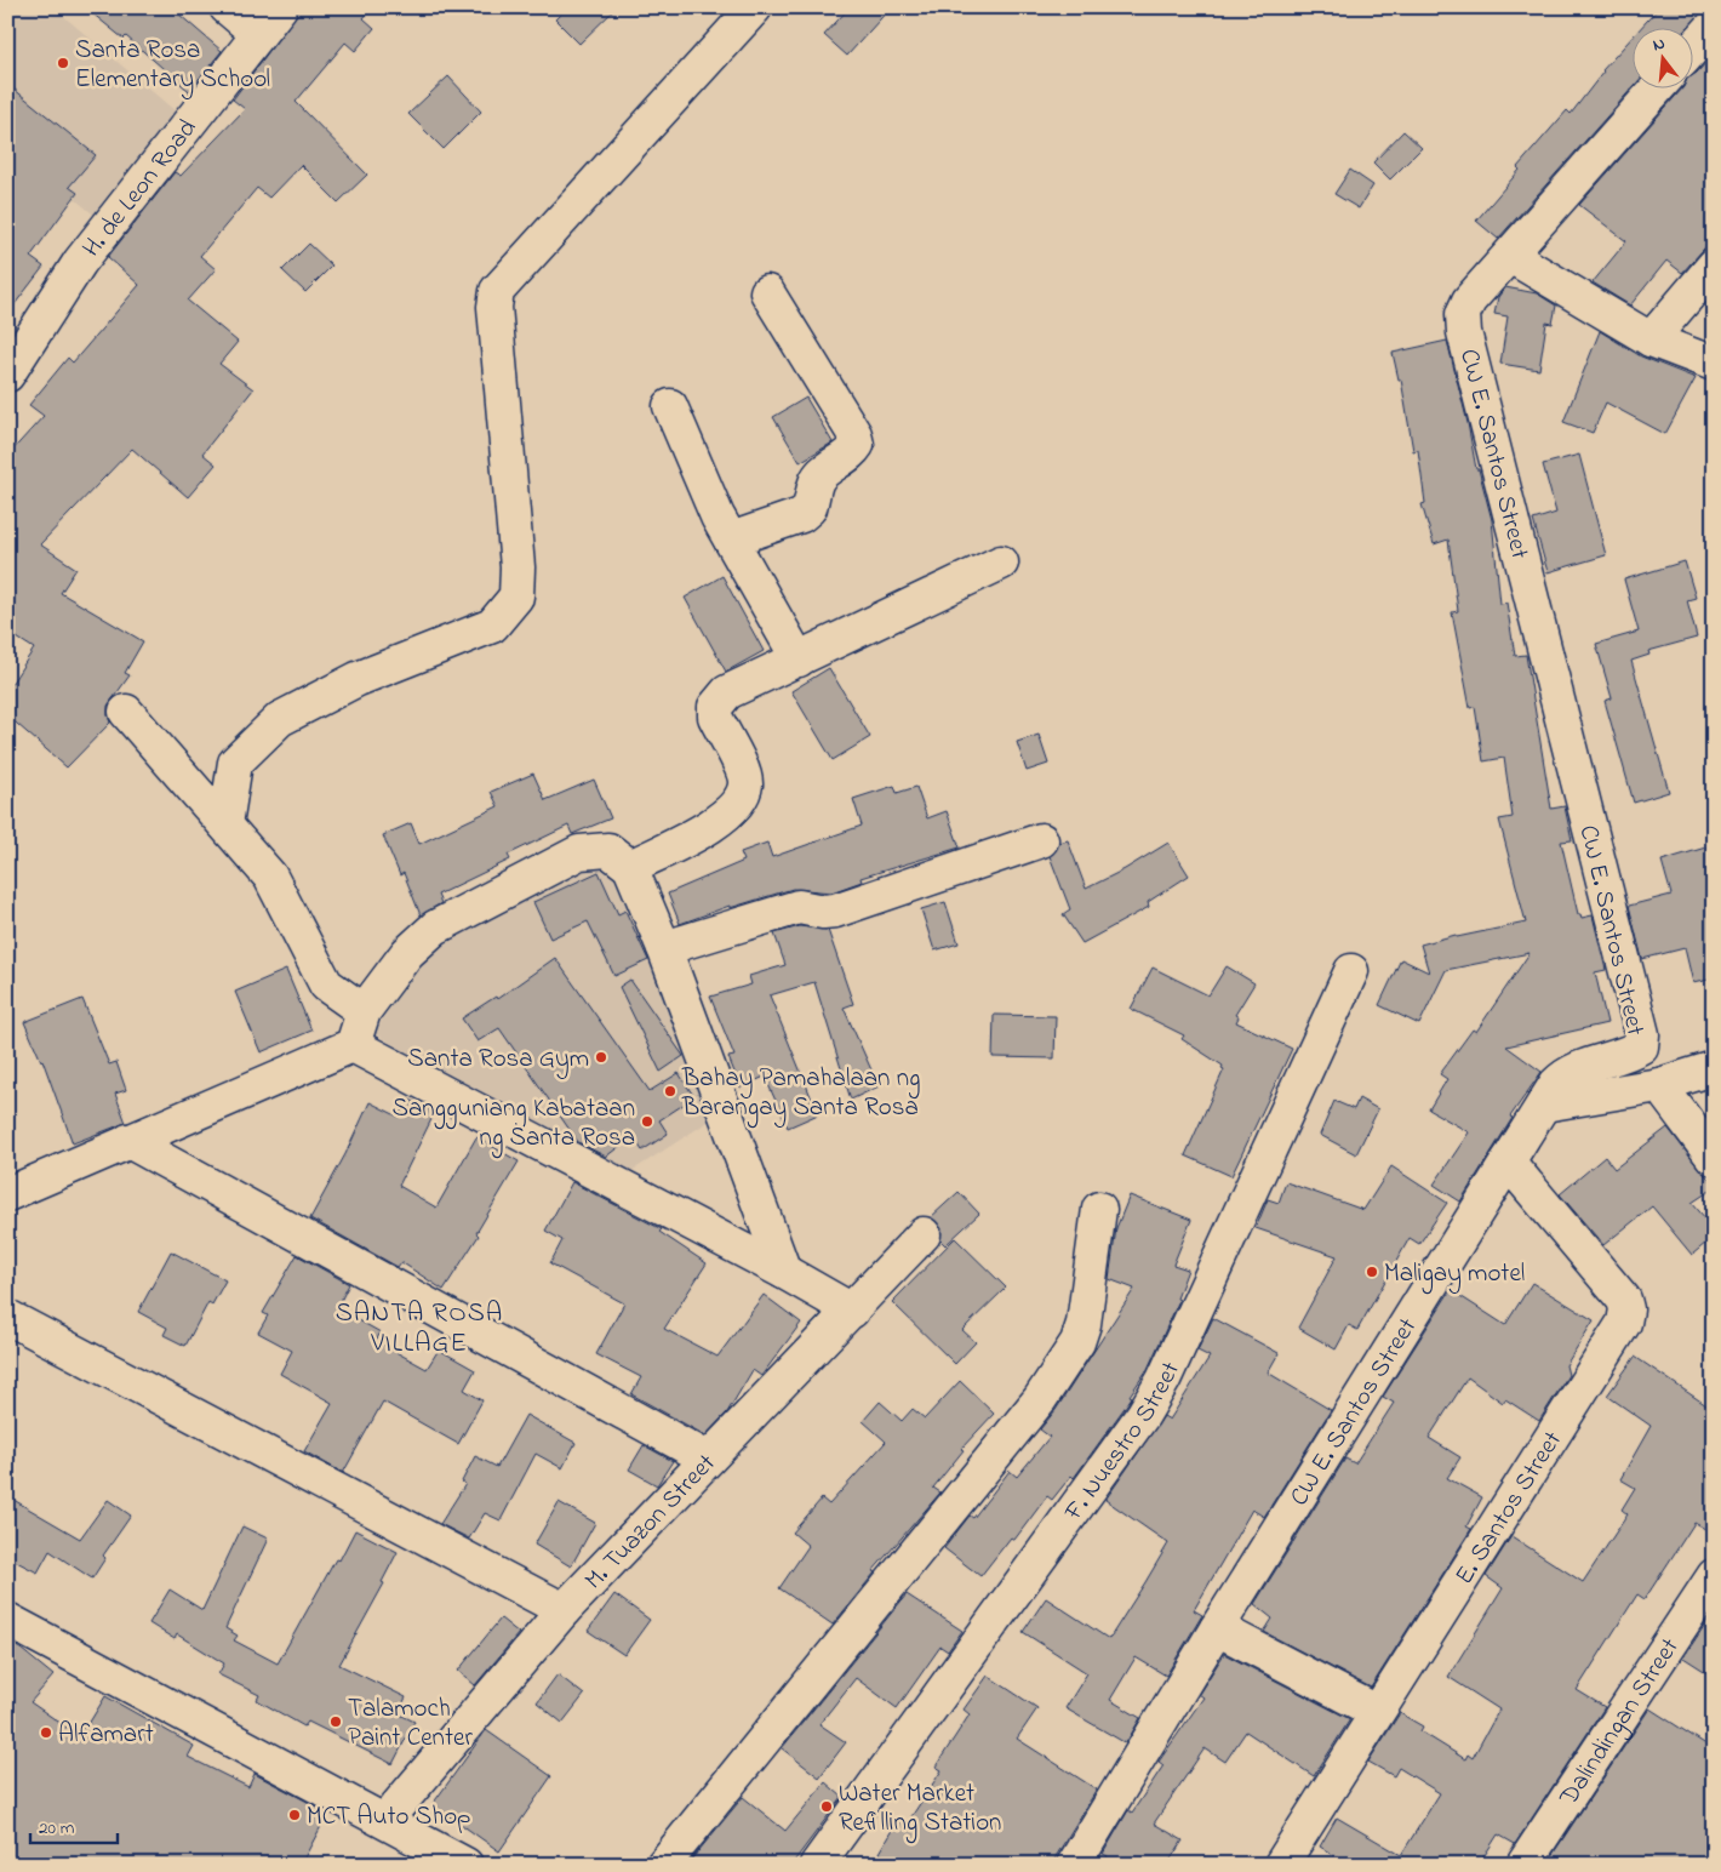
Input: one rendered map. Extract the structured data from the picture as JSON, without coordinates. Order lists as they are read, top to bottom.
{
  "streets": {
    "street": [
      "H. de Leon Road",
      "CW E. Santos Street",
      "F. Nuestro Street",
      "E. Santos Street",
      "M. Tuazon Street",
      "Dalindingan Street"
    ]
  },
  "crossings": [
    ["CW E. Santos Street", "E. Santos Street"]
  ],
  "districts": ["SANTA ROSA VILLAGE"],
  "places": [
    "Santa Rosa Elementary School",
    "Santa Rosa Gym",
    "Bahay Pamahalaan ng Barangay Santa Rosa",
    "Sangguniang Kabataan ng Santa Rosa",
    "Maligay motel",
    "Talamoch Paint Center",
    "Alfamart",
    "Water Market Refilling Station",
    "MCT Auto Shop"
  ],
  "scale_bar": "20 m",
  "north": "top"
}
